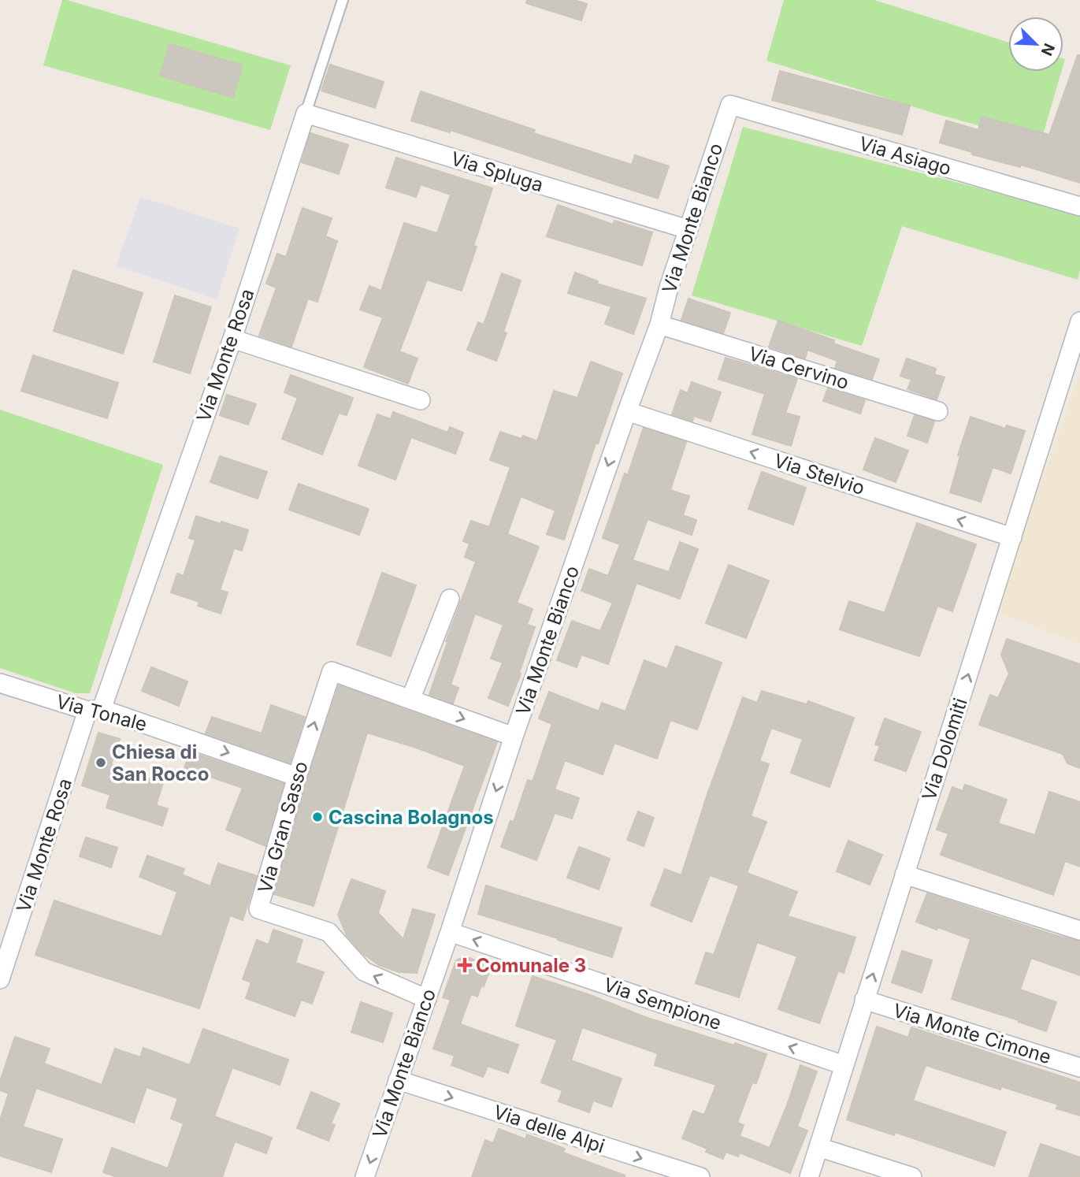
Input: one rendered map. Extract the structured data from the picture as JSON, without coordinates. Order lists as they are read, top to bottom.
{
  "streets": {
    "street": [
      "Via Asiago",
      "Via Spluga",
      "Via Monte Bianco",
      "Via Monte Rosa",
      "Via Cervino",
      "Via Stelvio",
      "Via Tonale",
      "Via Dolomiti",
      "Via Gran Sasso",
      "Via Sempione",
      "Via Monte Cimone",
      "Via delle Alpi"
    ]
  },
  "crossings": [
    ["Via Asiago", "Via Monte Bianco"],
    ["Via Spluga", "Via Monte Bianco"],
    ["Via Spluga", "Via Monte Rosa"],
    ["Via Monte Bianco", "Via Cervino"],
    ["Via Monte Bianco", "Via Stelvio"],
    ["Via Monte Bianco", "Via Gran Sasso"],
    ["Via Monte Bianco", "Via Sempione"],
    ["Via Monte Bianco", "Via delle Alpi"],
    ["Via Monte Rosa", "Via Tonale"],
    ["Via Stelvio", "Via Dolomiti"],
    ["Via Tonale", "Via Gran Sasso"],
    ["Via Dolomiti", "Via Sempione"],
    ["Via Dolomiti", "Via Monte Cimone"]
  ],
  "one_way": [
    "Via Monte Bianco",
    "Via Stelvio",
    "Via Tonale",
    "Via Dolomiti",
    "Via Sempione",
    "Via delle Alpi"
  ],
  "places": {
    "other": ["Chiesa di San Rocco", "Cascina Bolagnos"],
    "health": ["Comunale 3"]
  },
  "north": "bottom right"
}
